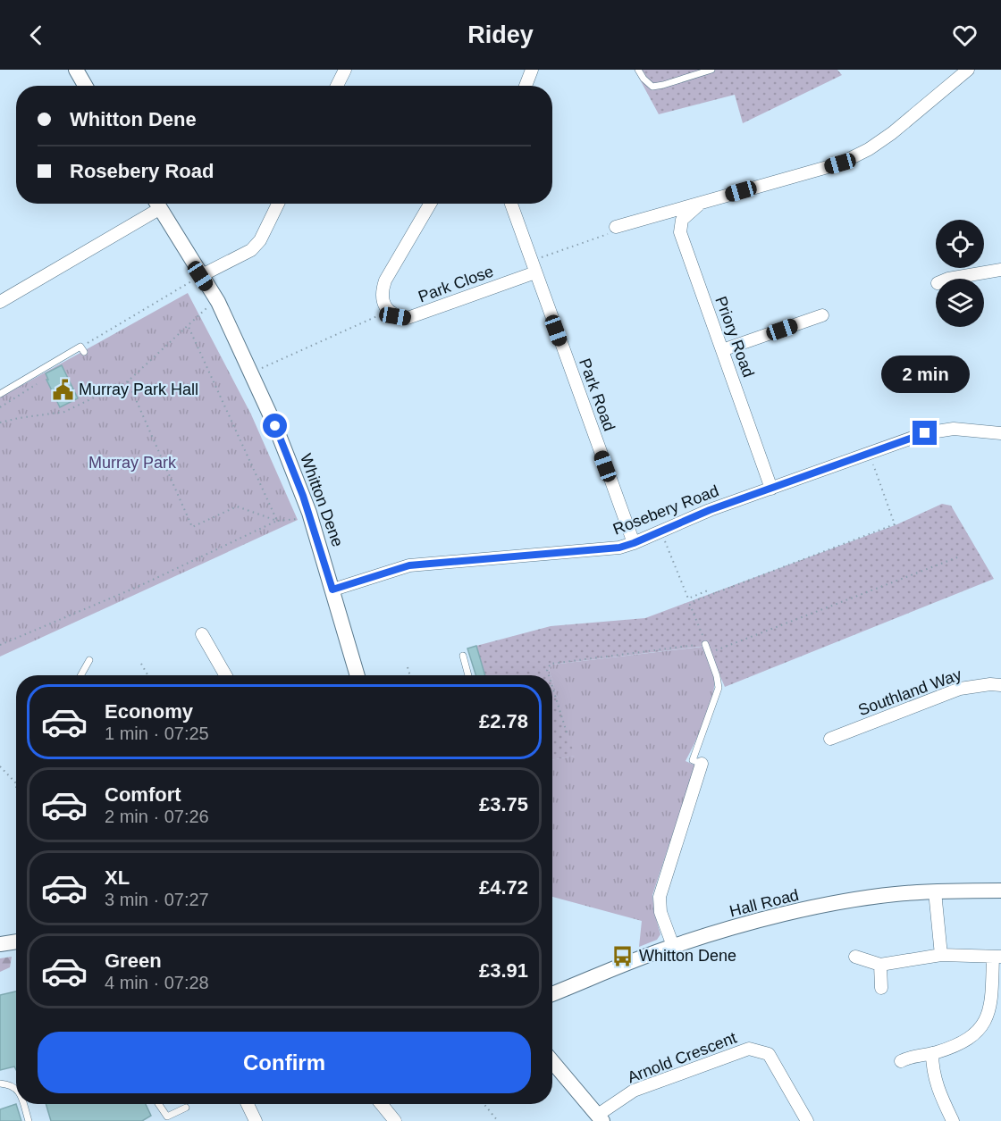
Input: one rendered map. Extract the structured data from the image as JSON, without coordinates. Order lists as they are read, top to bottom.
{
  "streets": {
    "street": [
      "Park Close",
      "Priory Road",
      "Park Road",
      "Whitton Dene",
      "Rosebery Road",
      "Southland Way",
      "Hall Road",
      "Arnold Crescent"
    ]
  },
  "crossings": [
    ["Park Close", "Park Road"],
    ["Priory Road", "Rosebery Road"],
    ["Park Road", "Rosebery Road"],
    ["Whitton Dene", "Rosebery Road"]
  ],
  "parks": ["Murray Park"],
  "places": {
    "public building": ["Murray Park Hall"],
    "bus stop": ["Whitton Dene"]
  },
  "page": {
    "header": "Ridey",
    "banner": ["Whitton Dene", "Rosebery Road"],
    "bubble": "2 min",
    "list": [
      {
        "name": "Economy",
        "note": "1 min · 07:25",
        "value": "£2.78"
      },
      {
        "name": "Comfort",
        "note": "2 min · 07:26",
        "value": "£3.75"
      },
      {
        "name": "XL",
        "note": "3 min · 07:27",
        "value": "£4.72"
      },
      {
        "name": "Green",
        "note": "4 min · 07:28",
        "value": "£3.91"
      }
    ],
    "buttons": "Confirm"
  }
}
